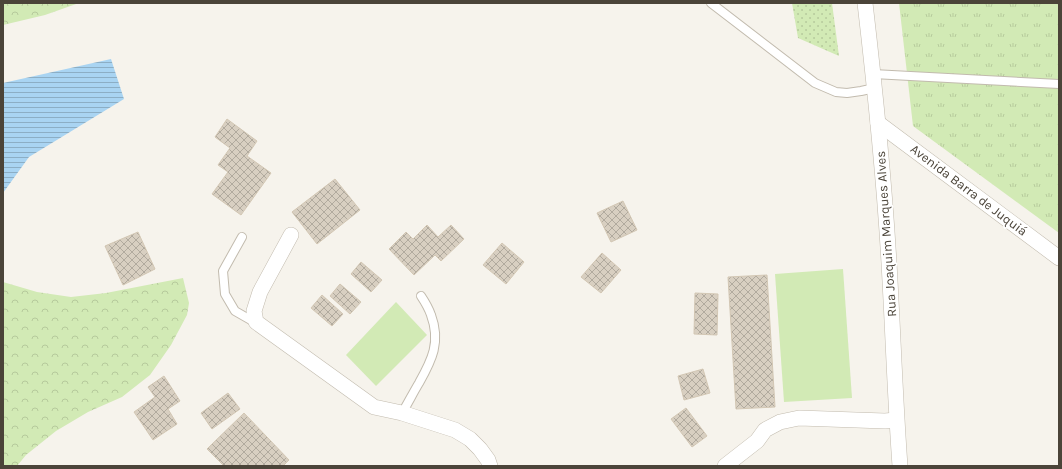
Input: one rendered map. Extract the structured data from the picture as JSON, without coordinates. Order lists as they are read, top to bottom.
{
  "streets": {
    "street": ["Avenida Barra de Juquiá", "Rua Joaquim Marques Alves"]
  },
  "crossings": [
    ["Avenida Barra de Juquiá", "Rua Joaquim Marques Alves"]
  ]
}
